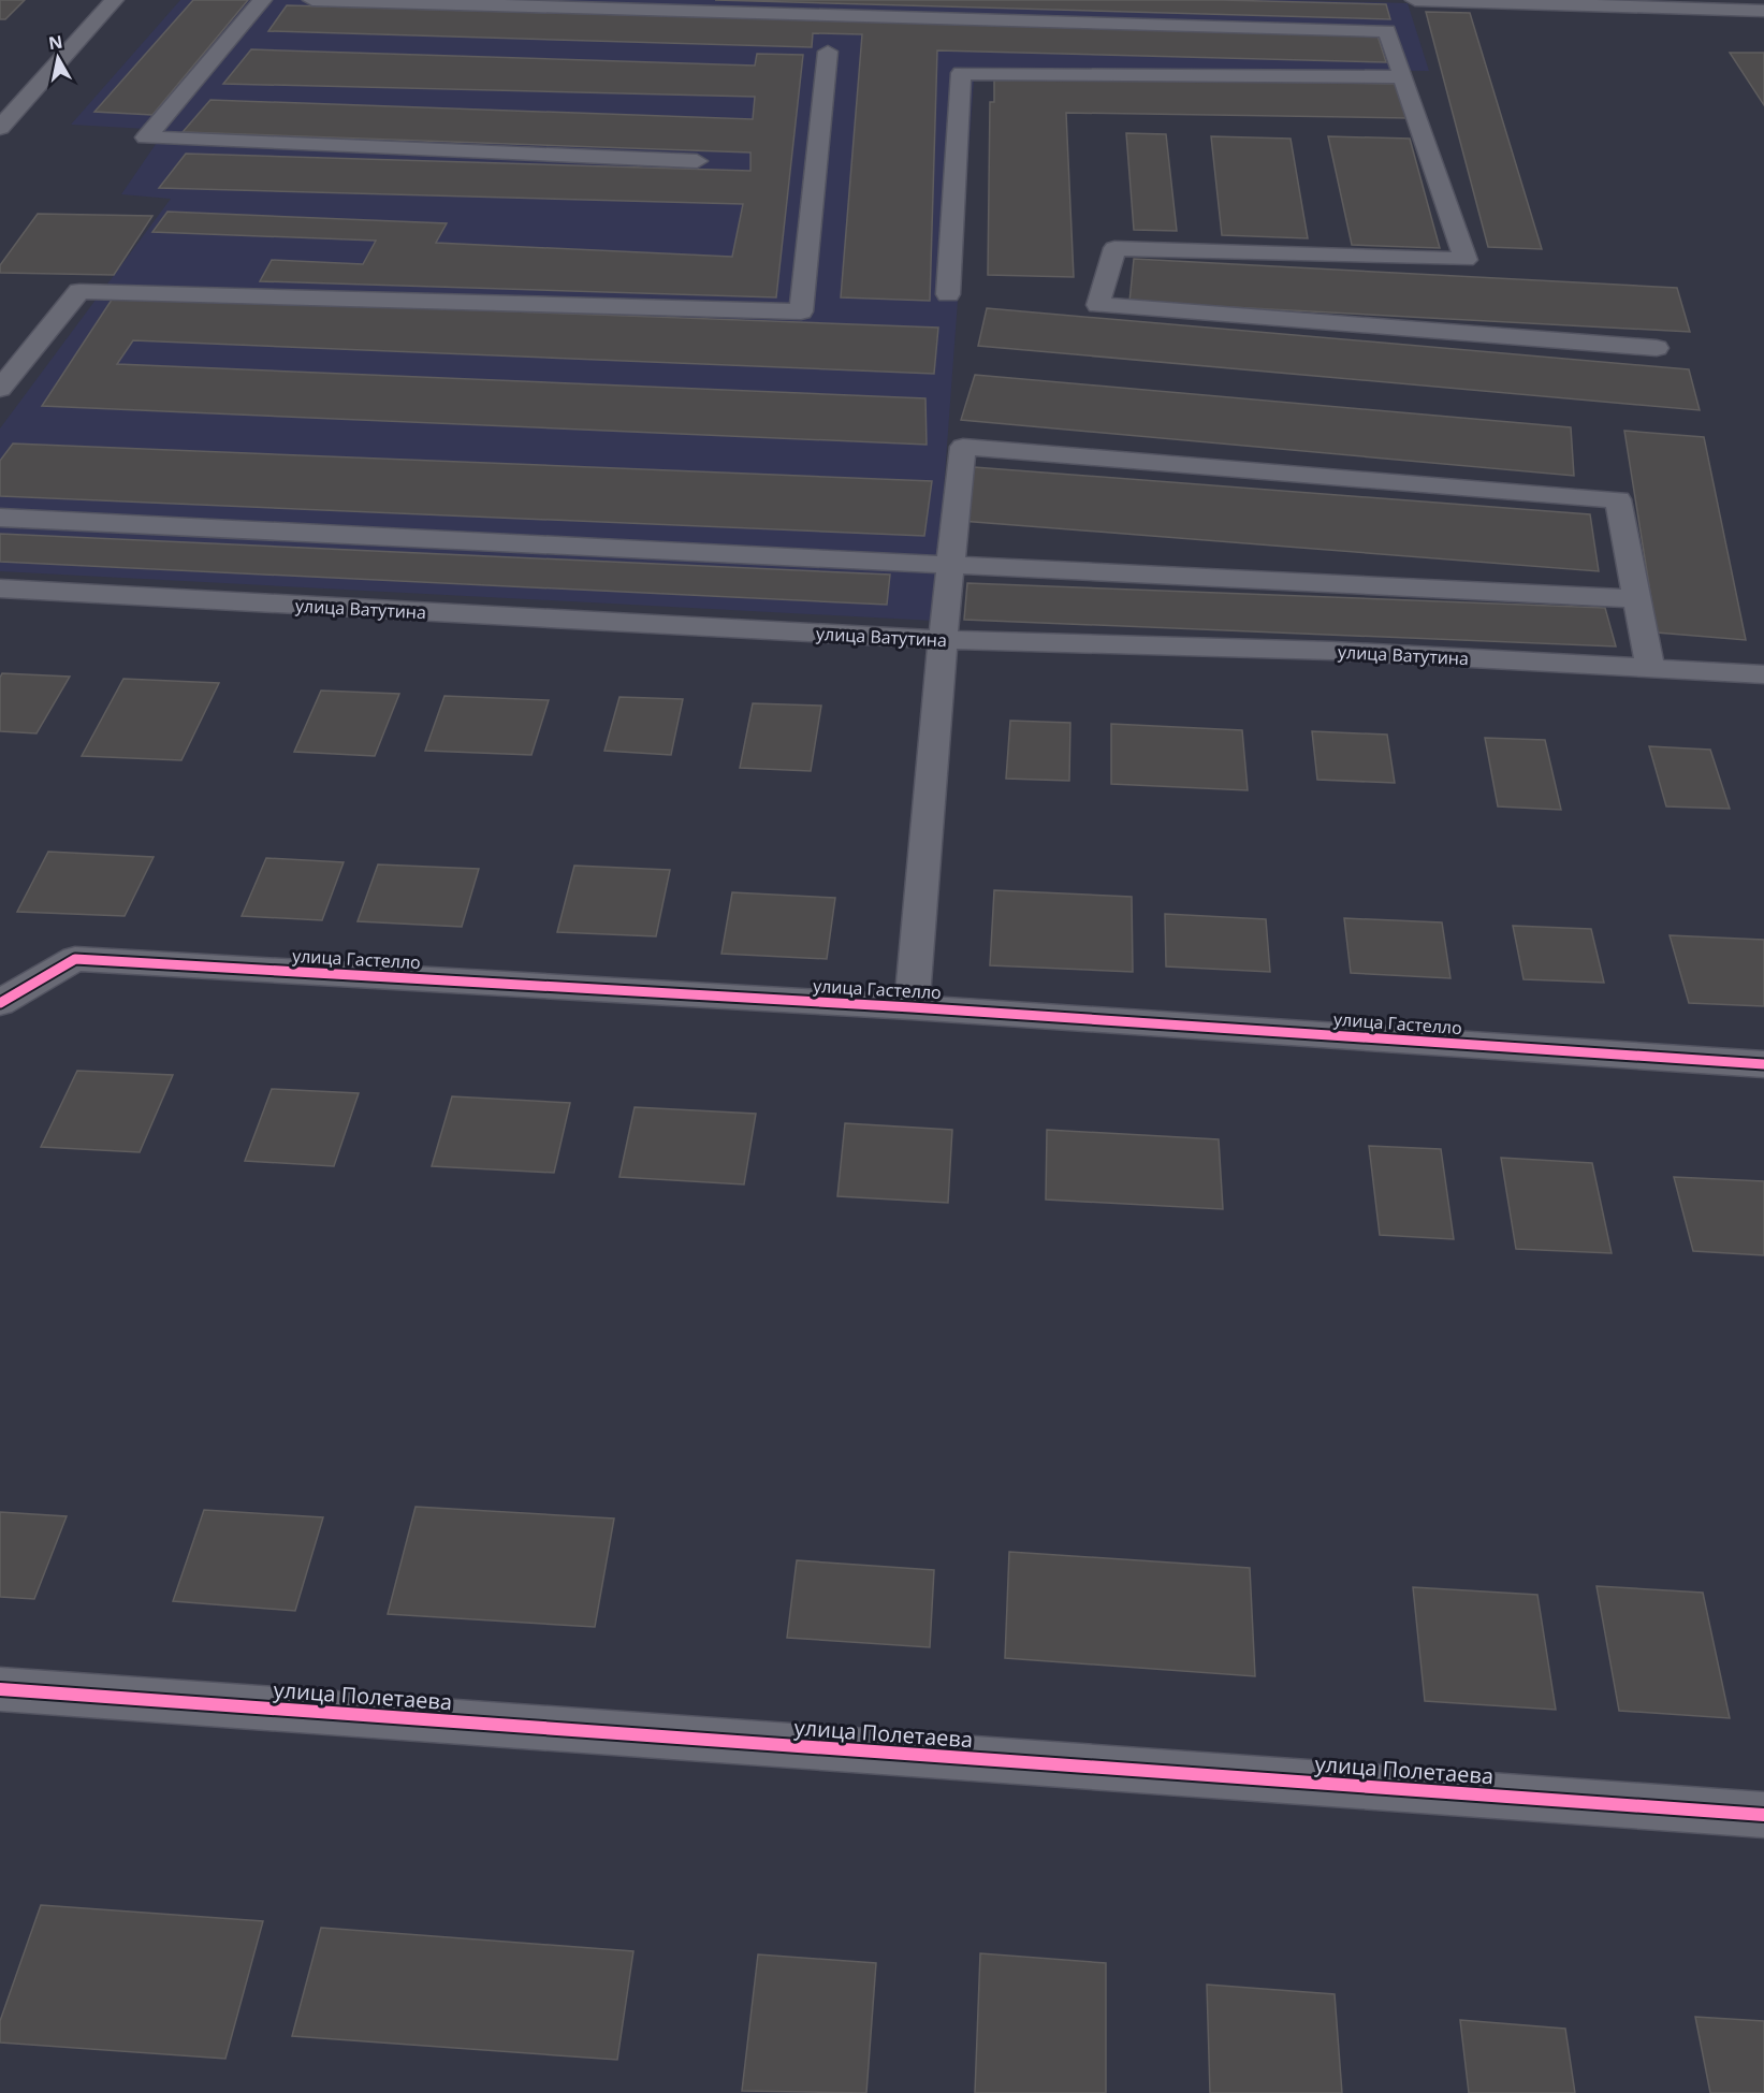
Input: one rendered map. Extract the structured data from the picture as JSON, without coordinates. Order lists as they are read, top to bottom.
{
  "streets": {
    "street": ["улица Ватутина", "улица Гастелло", "улица Полетаева"]
  },
  "north": "top"
}
